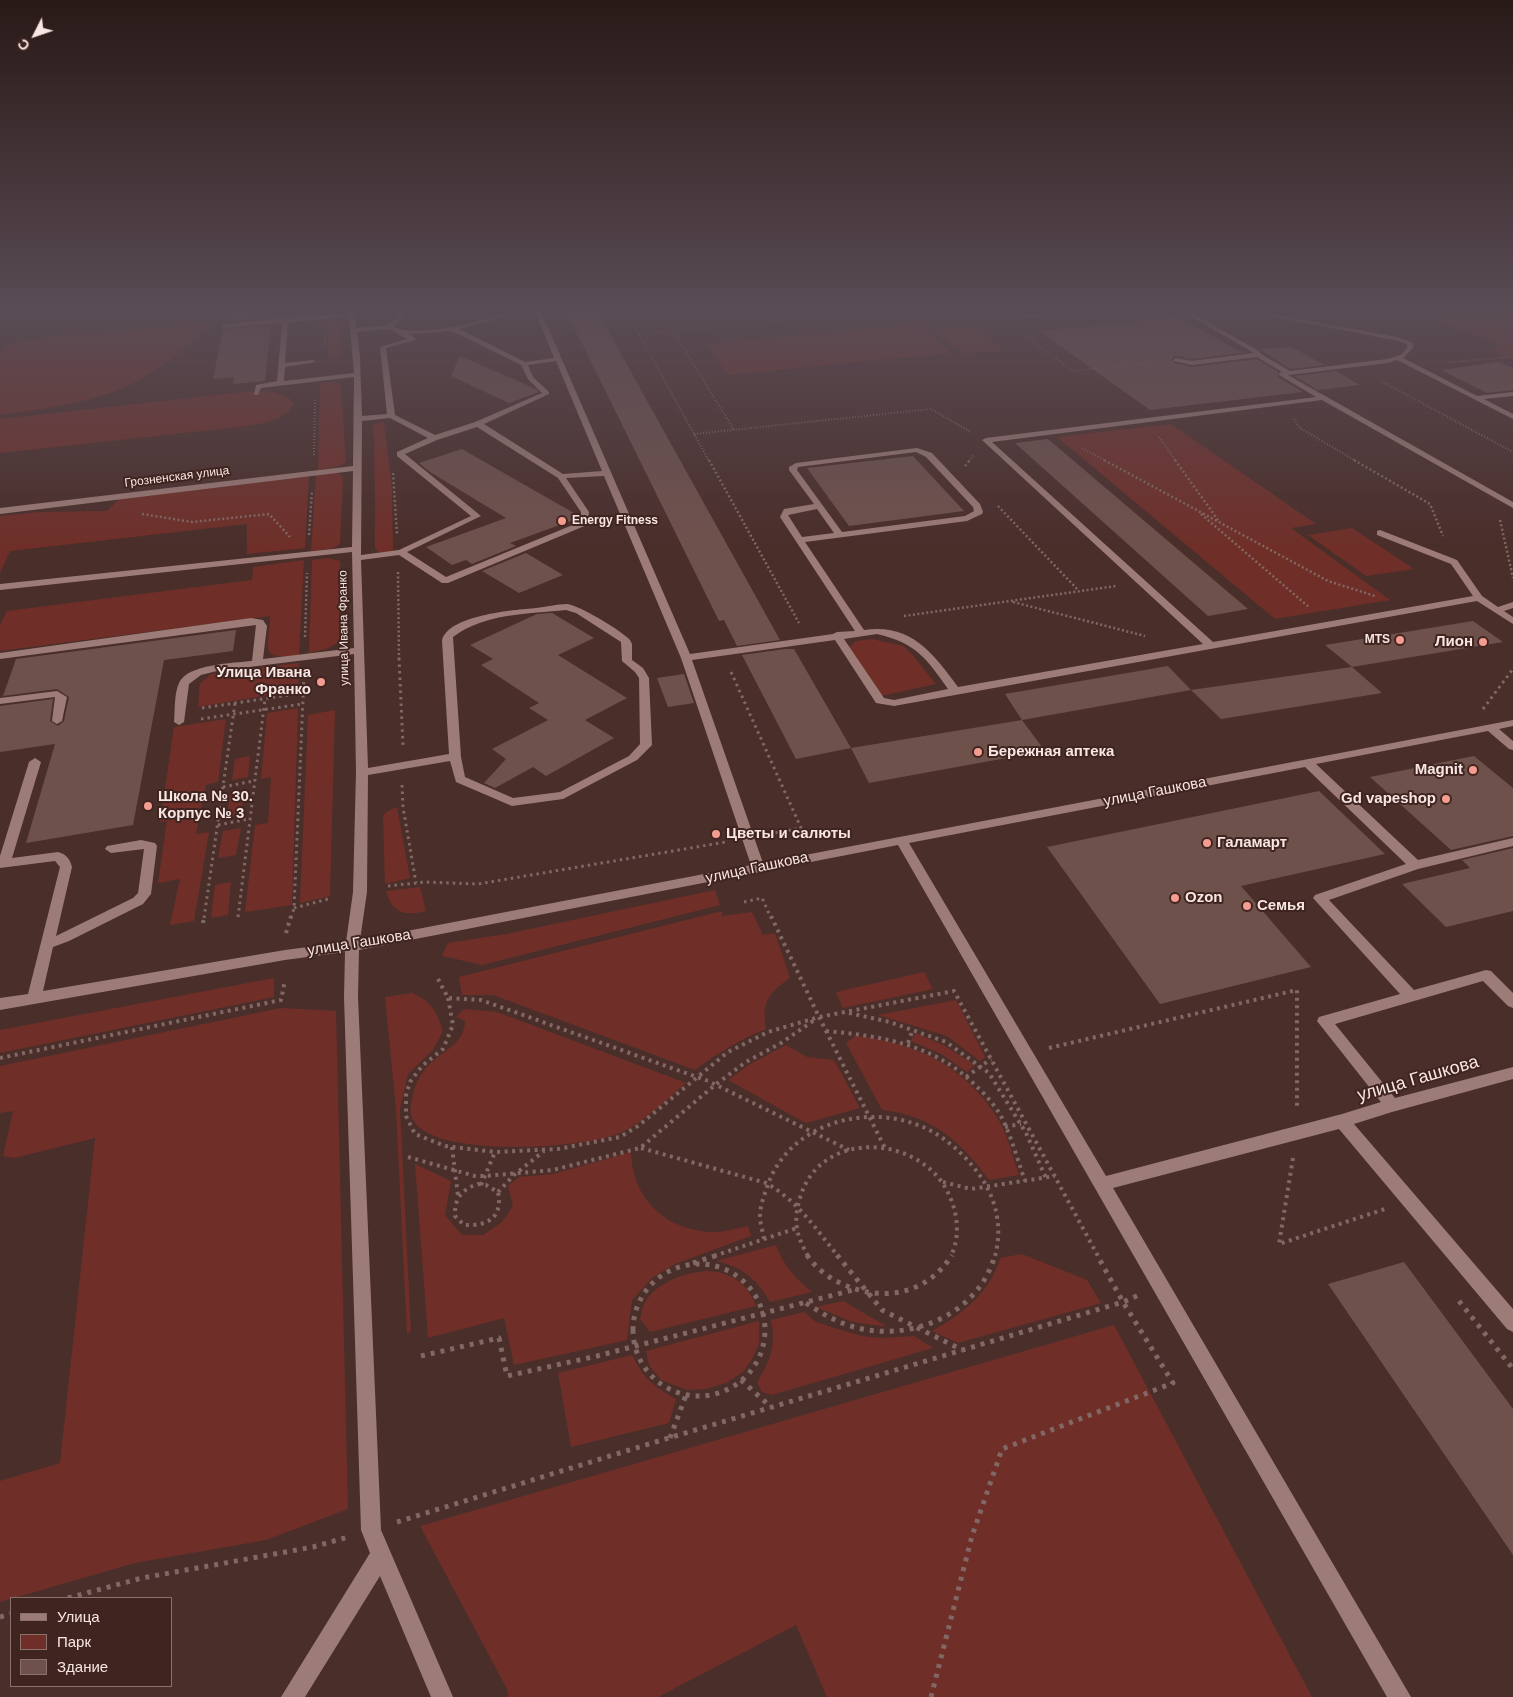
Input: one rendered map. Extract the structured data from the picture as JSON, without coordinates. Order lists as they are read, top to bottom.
{
  "streets": {
    "street": ["Грозненская улица", "улица Ивана Франко", "улица Гашкова"]
  },
  "crossings": [
    ["Грозненская улица", "улица Ивана Франко"],
    ["улица Ивана Франко", "улица Гашкова"]
  ],
  "places": [
    "Energy Fitness",
    "MTS",
    "Лион",
    "Улица Ивана Франко",
    "Бережная аптека",
    "Magnit",
    "Gd vapeshop",
    "Школа № 30. Корпус № 3",
    "Цветы и салюты",
    "Галамарт",
    "Ozon",
    "Семья"
  ],
  "legend": ["Улица", "Парк", "Здание"],
  "north": "bottom left"
}
